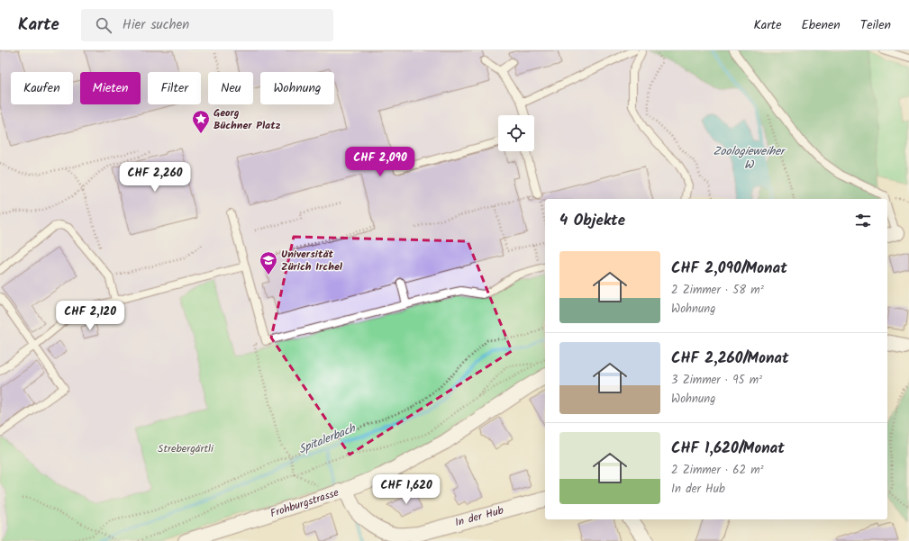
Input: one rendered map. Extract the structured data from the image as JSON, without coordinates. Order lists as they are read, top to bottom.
{
  "streets": {
    "street": ["Frohburgstrasse", "In der Hub"]
  },
  "crossings": [
    ["Frohburgstrasse", "In der Hub"]
  ],
  "water": ["Zoologieweiher W", "Spitalerbach"],
  "parks": ["Strebergärtli"],
  "places": {
    "place": ["Georg Büchner Platz"],
    "school or university": ["Universität Zürich Irchel"]
  },
  "page": {
    "header": "Karte",
    "search": "Hier suchen",
    "nav": ["Karte", "Ebenen", "Teilen"],
    "chip": [
      "Kaufen",
      "Mieten",
      "Filter",
      "Neu",
      "Wohnung"
    ],
    "price": [
      "CHF 2,090",
      "CHF 2,260",
      "CHF 2,120",
      "CHF 1,620"
    ],
    "heading": "4 Objekte",
    "list": [
      {
        "name": "CHF 2,090/Monat",
        "note": "2 Zimmer · 58 m² · Wohnung"
      },
      {
        "name": "CHF 2,260/Monat",
        "note": "3 Zimmer · 95 m² · Wohnung"
      },
      {
        "name": "CHF 1,620/Monat",
        "note": "2 Zimmer · 62 m² · In der Hub"
      }
    ]
  }
}
